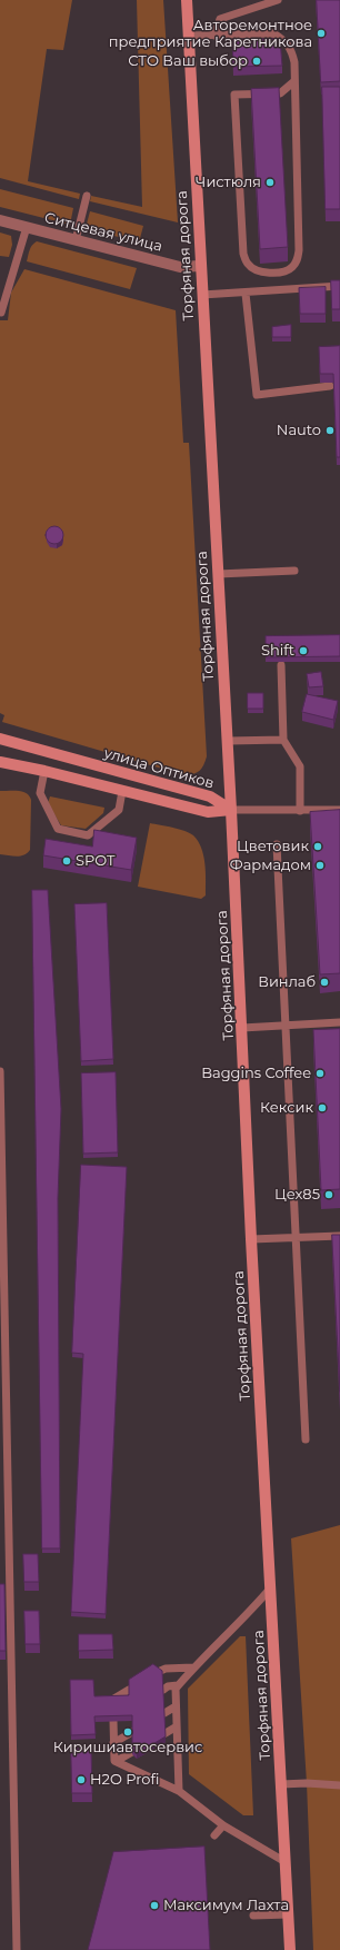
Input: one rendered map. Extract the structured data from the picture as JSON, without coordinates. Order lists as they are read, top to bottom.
{
  "streets": {
    "main road": ["Торфяная дорога", "улица Оптиков"],
    "street": ["Ситцевая улица"]
  },
  "crossings": [
    ["Ситцевая улица", "Торфяная дорога"],
    ["Торфяная дорога", "улица Оптиков"]
  ],
  "places": [
    "Авторемонтное предприятие Каретникова",
    "СТО Ваш выбор",
    "Чистюля",
    "Nauto",
    "Shift",
    "Цветовик",
    "SPOT",
    "Фармадом",
    "Винлаб",
    "Baggins Coffee",
    "Кексик",
    "Цех85",
    "Киришиавтосервис",
    "H2O Profi",
    "Максимум Лахта"
  ]
}
